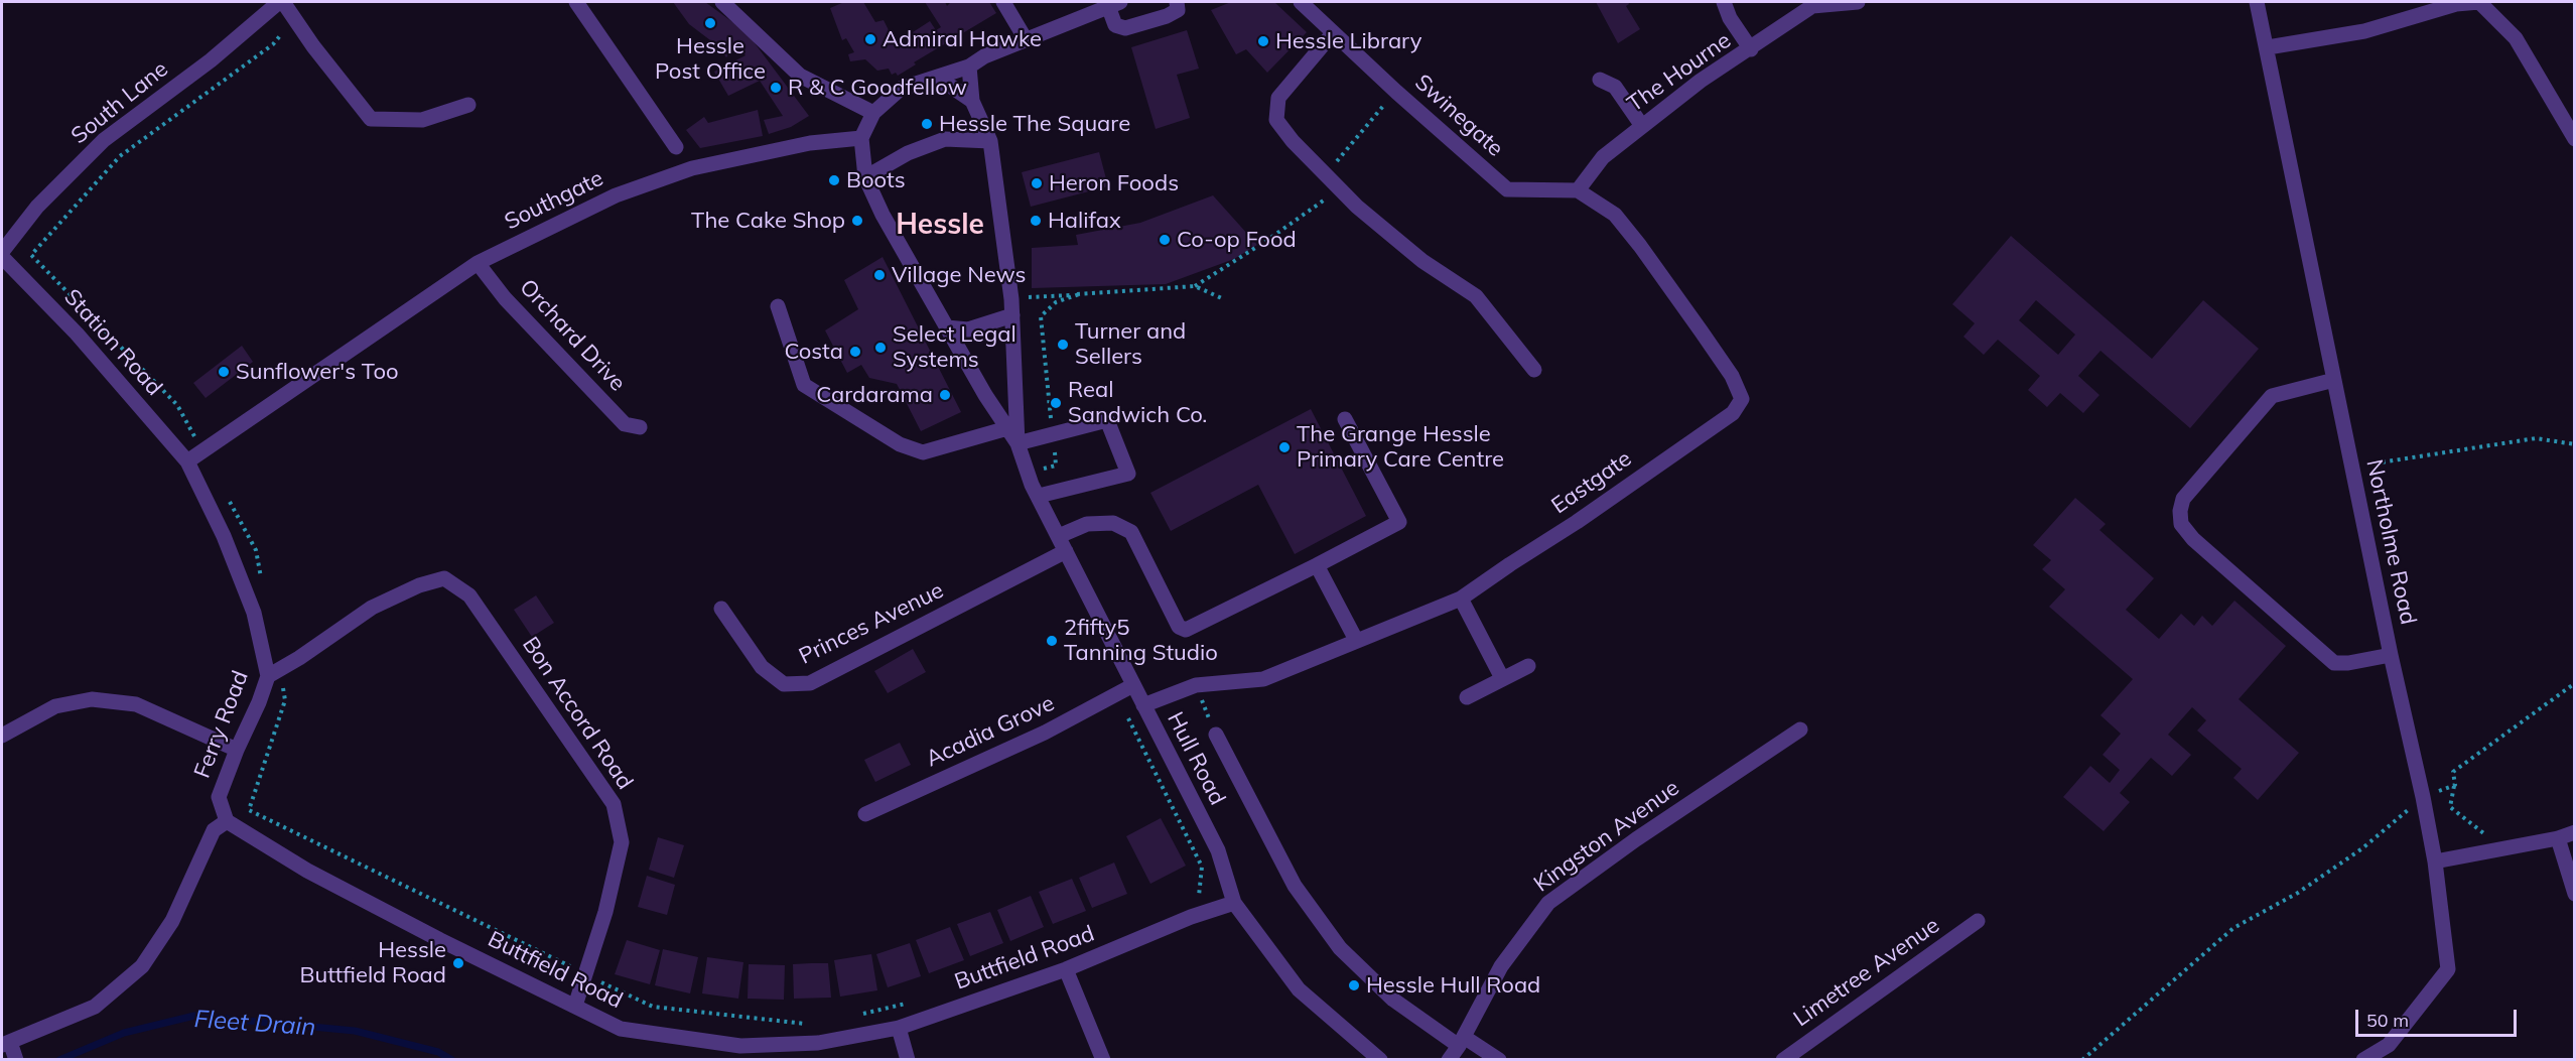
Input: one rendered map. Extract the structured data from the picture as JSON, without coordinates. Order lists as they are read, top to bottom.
{
  "streets": {
    "street": [
      "The Hourne",
      "South Lane",
      "Swinegate",
      "Southgate",
      "Orchard Drive",
      "Station Road",
      "Eastgate",
      "Northolme Road",
      "Princes Avenue",
      "Bon Accord Road",
      "Ferry Road",
      "Acadia Grove",
      "Hull Road",
      "Kingston Avenue",
      "Buttfield Road",
      "Limetree Avenue"
    ]
  },
  "crossings": [
    ["The Hourne", "Swinegate"],
    ["The Hourne", "Eastgate"],
    ["Swinegate", "Eastgate"],
    ["Southgate", "Orchard Drive"],
    ["Southgate", "Station Road"],
    ["Southgate", "Ferry Road"],
    ["Station Road", "Ferry Road"],
    ["Eastgate", "Hull Road"],
    ["Princes Avenue", "Hull Road"],
    ["Bon Accord Road", "Ferry Road"],
    ["Bon Accord Road", "Buttfield Road"],
    ["Ferry Road", "Buttfield Road"],
    ["Acadia Grove", "Hull Road"],
    ["Hull Road", "Buttfield Road"]
  ],
  "districts": ["Hessle"],
  "water": ["Fleet Drain"],
  "places": [
    "Hessle Post Office",
    "Admiral Hawke",
    "Hessle Library",
    "R & C Goodfellow",
    "Hessle The Square",
    "Boots",
    "Heron Foods",
    "The Cake Shop",
    "Halifax",
    "Co-op Food",
    "Village News",
    "Turner and Sellers",
    "Select Legal Systems",
    "Costa",
    "Sunflower's Too",
    "Cardarama",
    "Real Sandwich Co.",
    "The Grange Hessle Primary Care Centre",
    "2fifty5 Tanning Studio",
    "Hessle Buttfield Road",
    "Hessle Hull Road"
  ],
  "scale_bar": "50 m"
}
